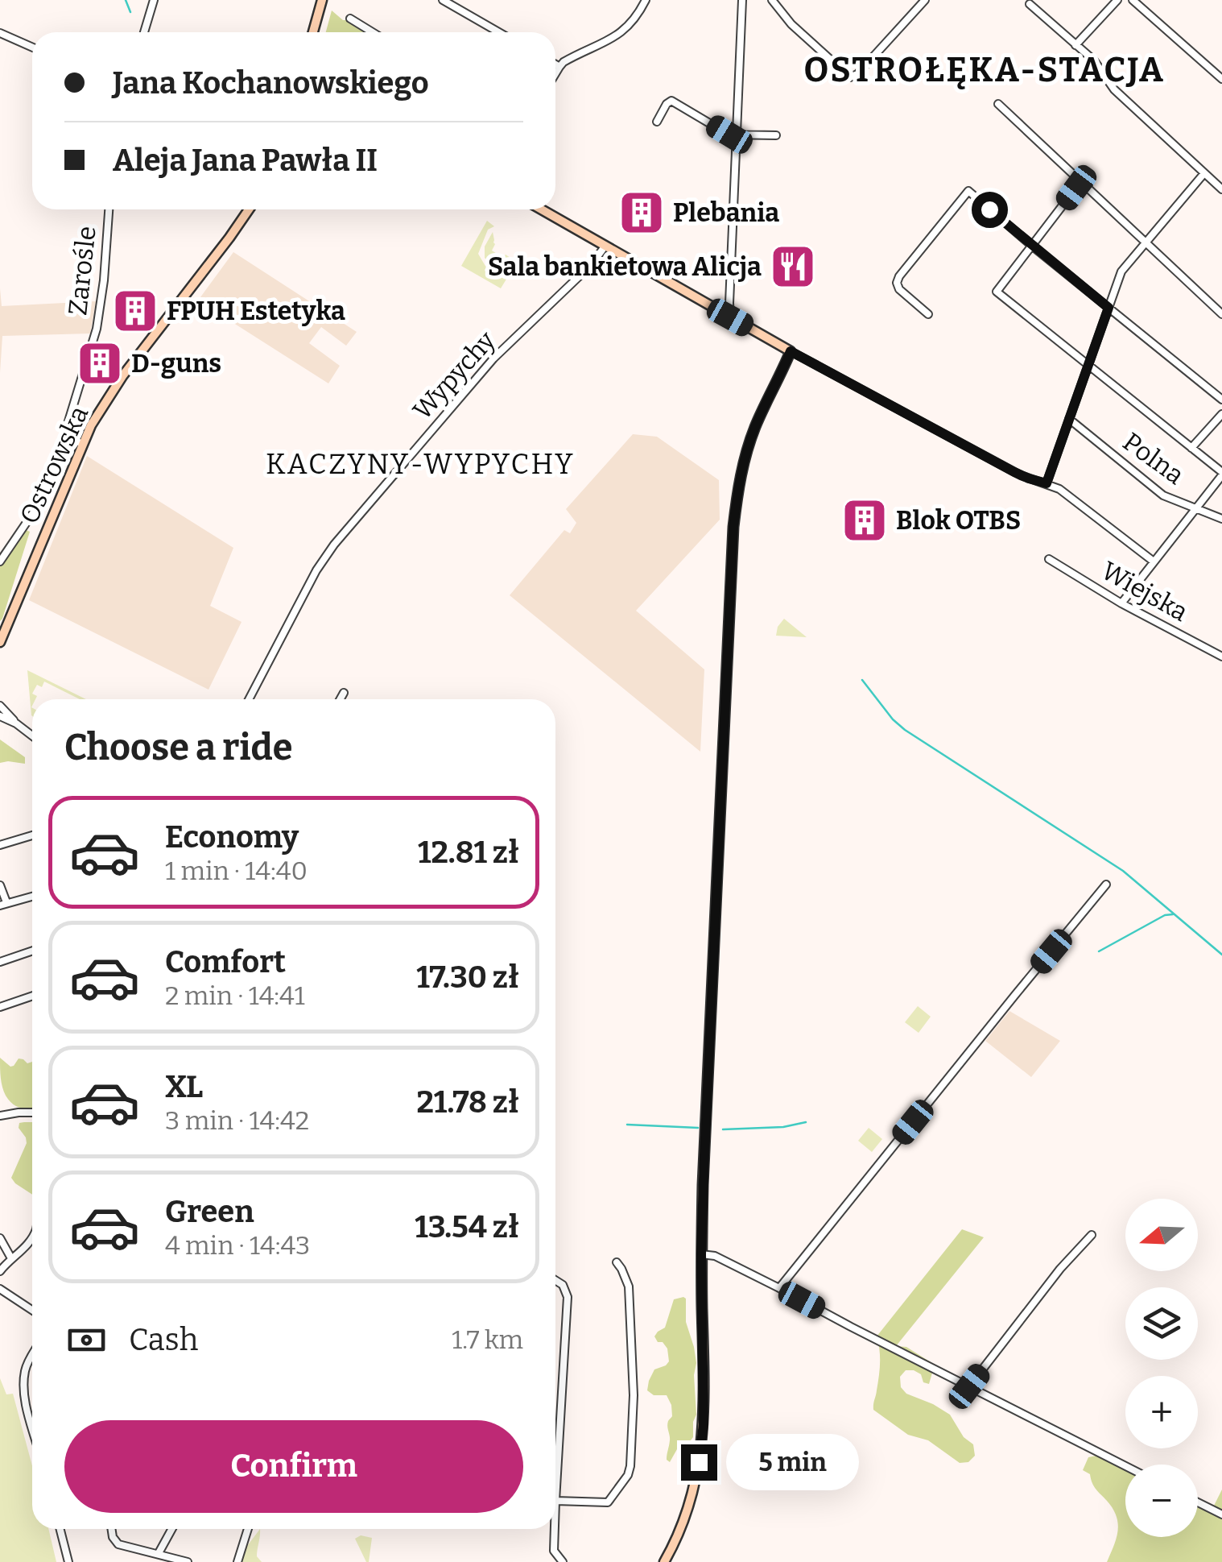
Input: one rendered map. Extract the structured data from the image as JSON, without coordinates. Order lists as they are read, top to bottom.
{
  "streets": {
    "street": [
      "Zarośle",
      "Wypychy",
      "Polna",
      "Ostrowska",
      "Wiejska"
    ]
  },
  "districts": ["OSTROŁĘKA-STACJA", "KACZYNY-WYPYCHY"],
  "places": {
    "building": [
      "Plebania",
      "FPUH Estetyka",
      "D-guns",
      "Blok OTBS"
    ],
    "restaurant": ["Sala bankietowa Alicja"]
  },
  "north": "left",
  "page": {
    "banner": ["Jana Kochanowskiego", "Aleja Jana Pawła II"],
    "heading": "Choose a ride",
    "list": [
      {
        "name": "Economy",
        "note": "1 min · 14:40",
        "value": "12.81 zł"
      },
      {
        "name": "Comfort",
        "note": "2 min · 14:41",
        "value": "17.30 zł"
      },
      {
        "name": "XL",
        "note": "3 min · 14:42",
        "value": "21.78 zł"
      },
      {
        "name": "Green",
        "note": "4 min · 14:43",
        "value": "13.54 zł"
      }
    ],
    "map_buttons": ["+", "−"],
    "pay": ["Cash", "1.7 km"],
    "buttons": "Confirm",
    "bubble": "5 min"
  }
}
